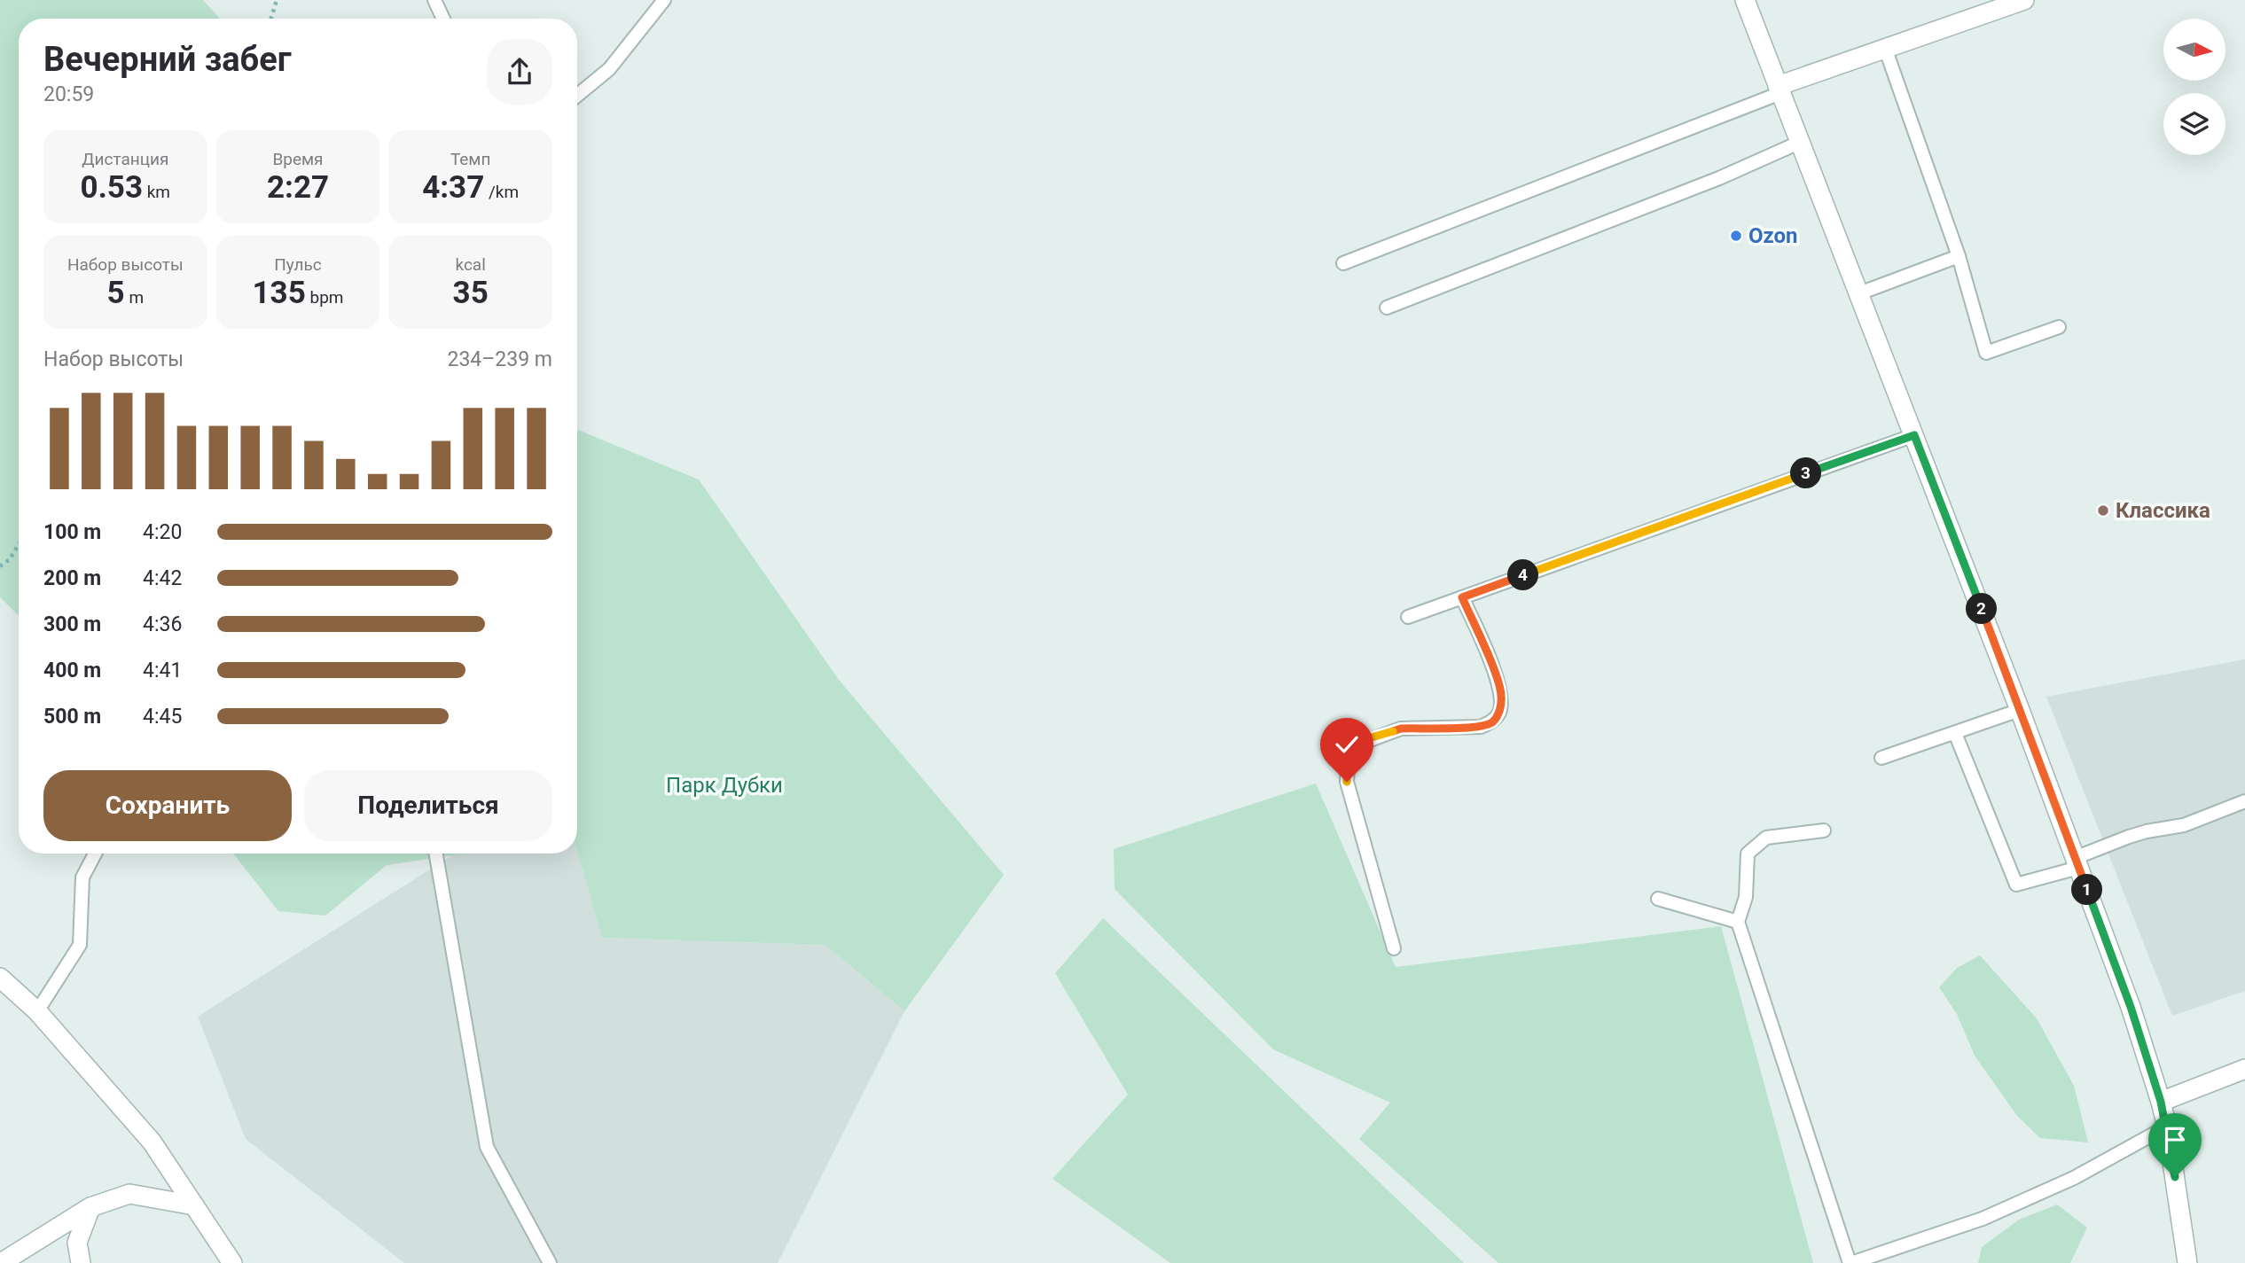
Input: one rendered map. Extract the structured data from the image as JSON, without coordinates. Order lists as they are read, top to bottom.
{
  "parks": ["Парк Дубки"],
  "places": ["Ozon", "Классика"],
  "north": "right",
  "page": {
    "heading": ["Вечерний забег", "20:59"],
    "stats": [
      ["Дистанция", "0.53 km"],
      ["Время", "2:27"],
      ["Темп", "4:37 /km"],
      ["Набор высоты", "5 m"],
      ["Пульс", "135 bpm"],
      ["kcal", "35"]
    ],
    "chart": ["Набор высоты", "234–239 m"],
    "pins": [
      "3",
      "4",
      "2",
      "1"
    ],
    "list": [
      {
        "name": "100 m",
        "note": "4:20"
      },
      {
        "name": "200 m",
        "note": "4:42"
      },
      {
        "name": "300 m",
        "note": "4:36"
      },
      {
        "name": "400 m",
        "note": "4:41"
      },
      {
        "name": "500 m",
        "note": "4:45"
      }
    ],
    "buttons": ["Сохранить", "Поделиться"]
  }
}
